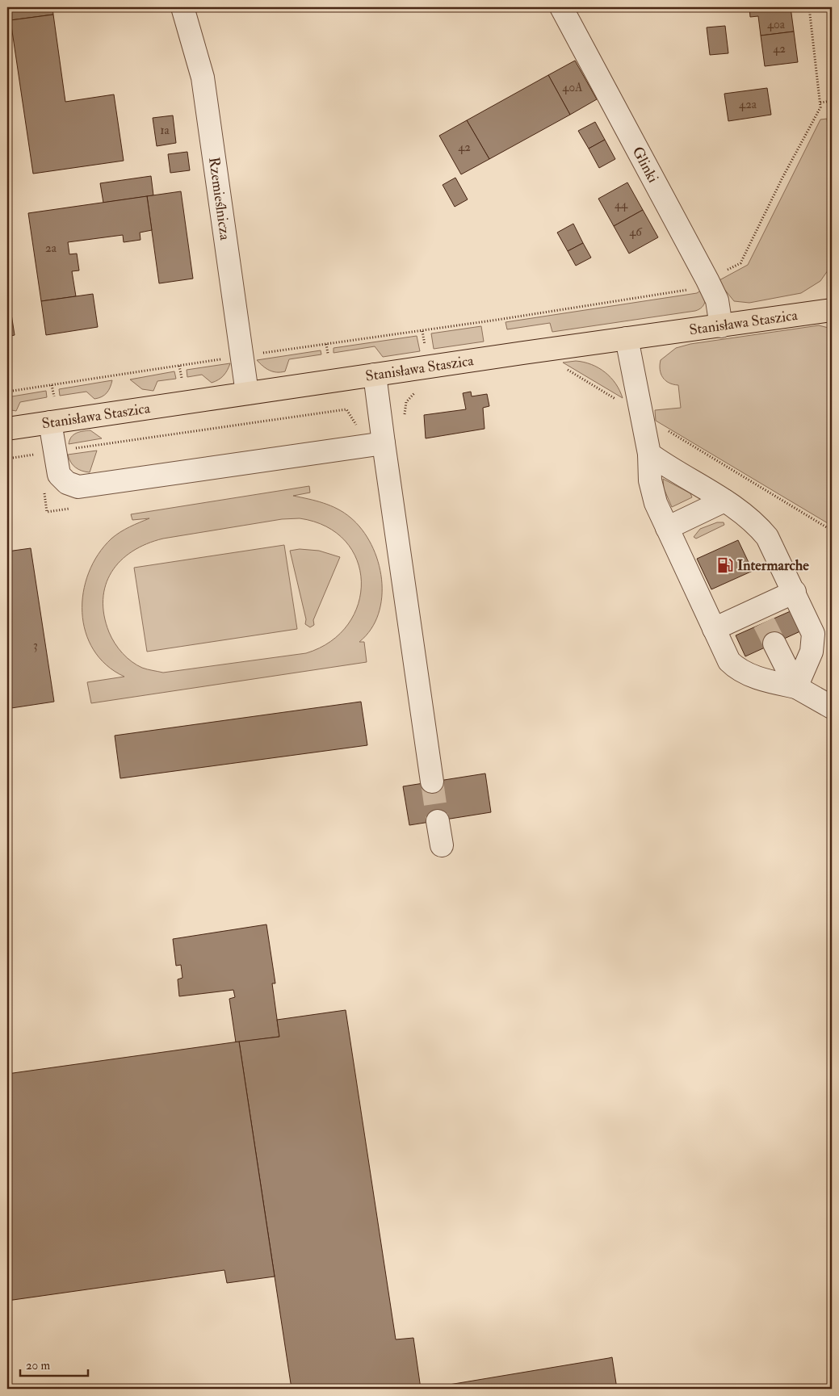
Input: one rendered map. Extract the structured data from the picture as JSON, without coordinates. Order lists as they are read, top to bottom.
{
  "streets": {
    "main road": ["Stanisława Staszica"],
    "street": ["Glinki", "Rzemieślnicza"]
  },
  "crossings": [
    ["Glinki", "Stanisława Staszica"],
    ["Rzemieślnicza", "Stanisława Staszica"]
  ],
  "places": {
    "fuel station": ["Intermarche"]
  },
  "house_numbers": [
    "40a",
    "42",
    "40A",
    "42a",
    "1a",
    "42",
    "44",
    "46",
    "2a",
    "3"
  ],
  "scale_bar": "20 m"
}
